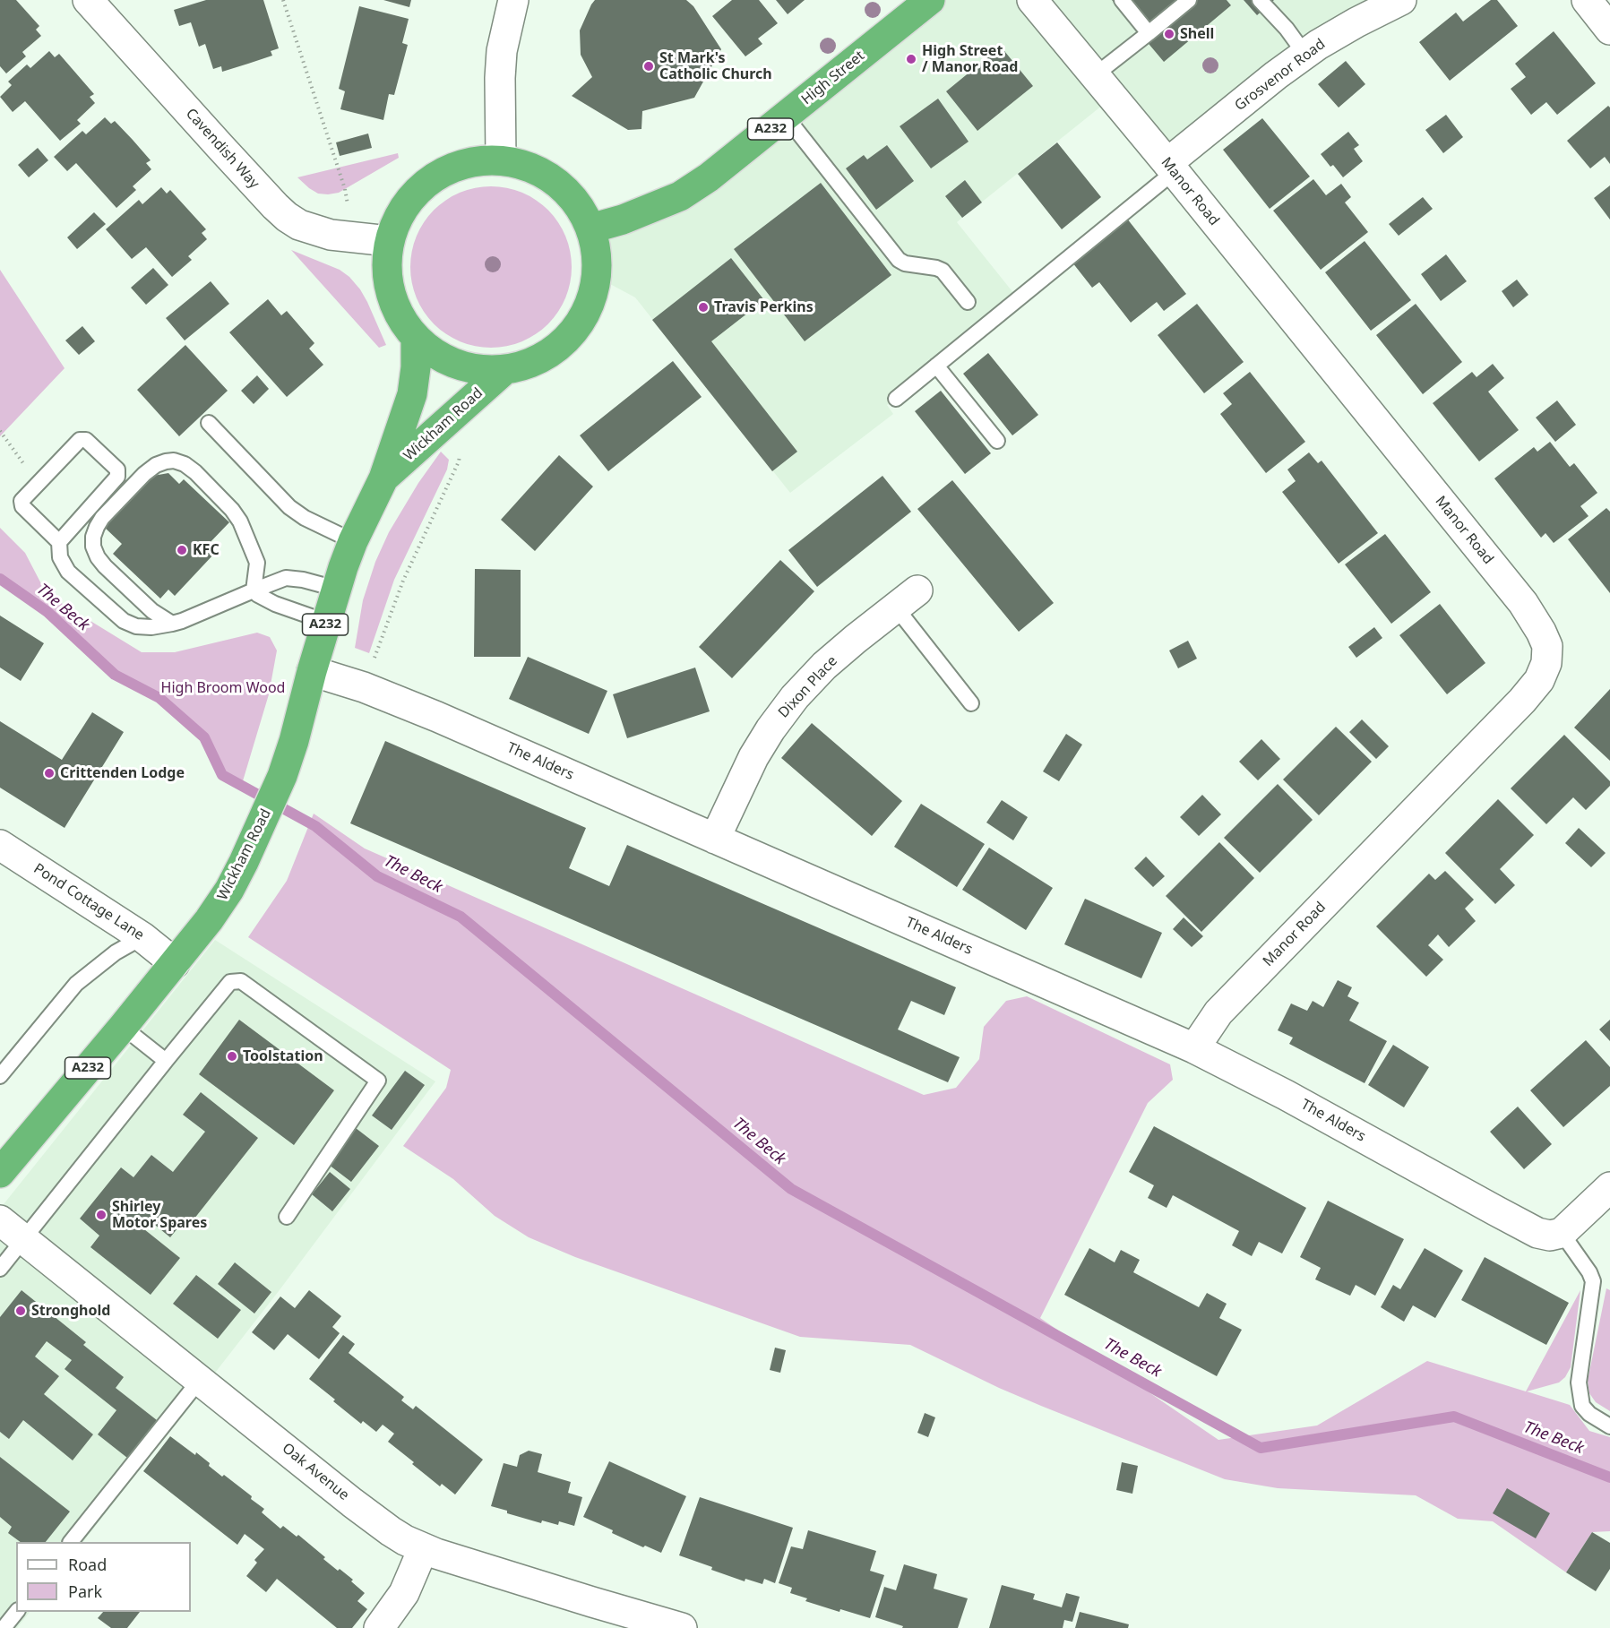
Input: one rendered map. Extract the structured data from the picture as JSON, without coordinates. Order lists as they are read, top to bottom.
{
  "streets": {
    "highway": ["High Street", "A232", "Wickham Road"],
    "street": [
      "Grosvenor Road",
      "Cavendish Way",
      "Manor Road",
      "Dixon Place",
      "The Alders",
      "Pond Cottage Lane",
      "Oak Avenue"
    ]
  },
  "crossings": [
    ["Grosvenor Road", "Manor Road"],
    ["Manor Road", "The Alders"],
    ["Wickham Road", "The Alders"],
    ["Wickham Road", "Pond Cottage Lane"],
    ["Dixon Place", "The Alders"]
  ],
  "water": ["The Beck"],
  "parks": ["High Broom Wood"],
  "places": [
    "Shell",
    "High Street / Manor Road",
    "St Mark's Catholic Church",
    "Travis Perkins",
    "KFC",
    "Crittenden Lodge",
    "Toolstation",
    "Shirley Motor Spares",
    "Stronghold"
  ],
  "legend": ["Road", "Park"]
}
